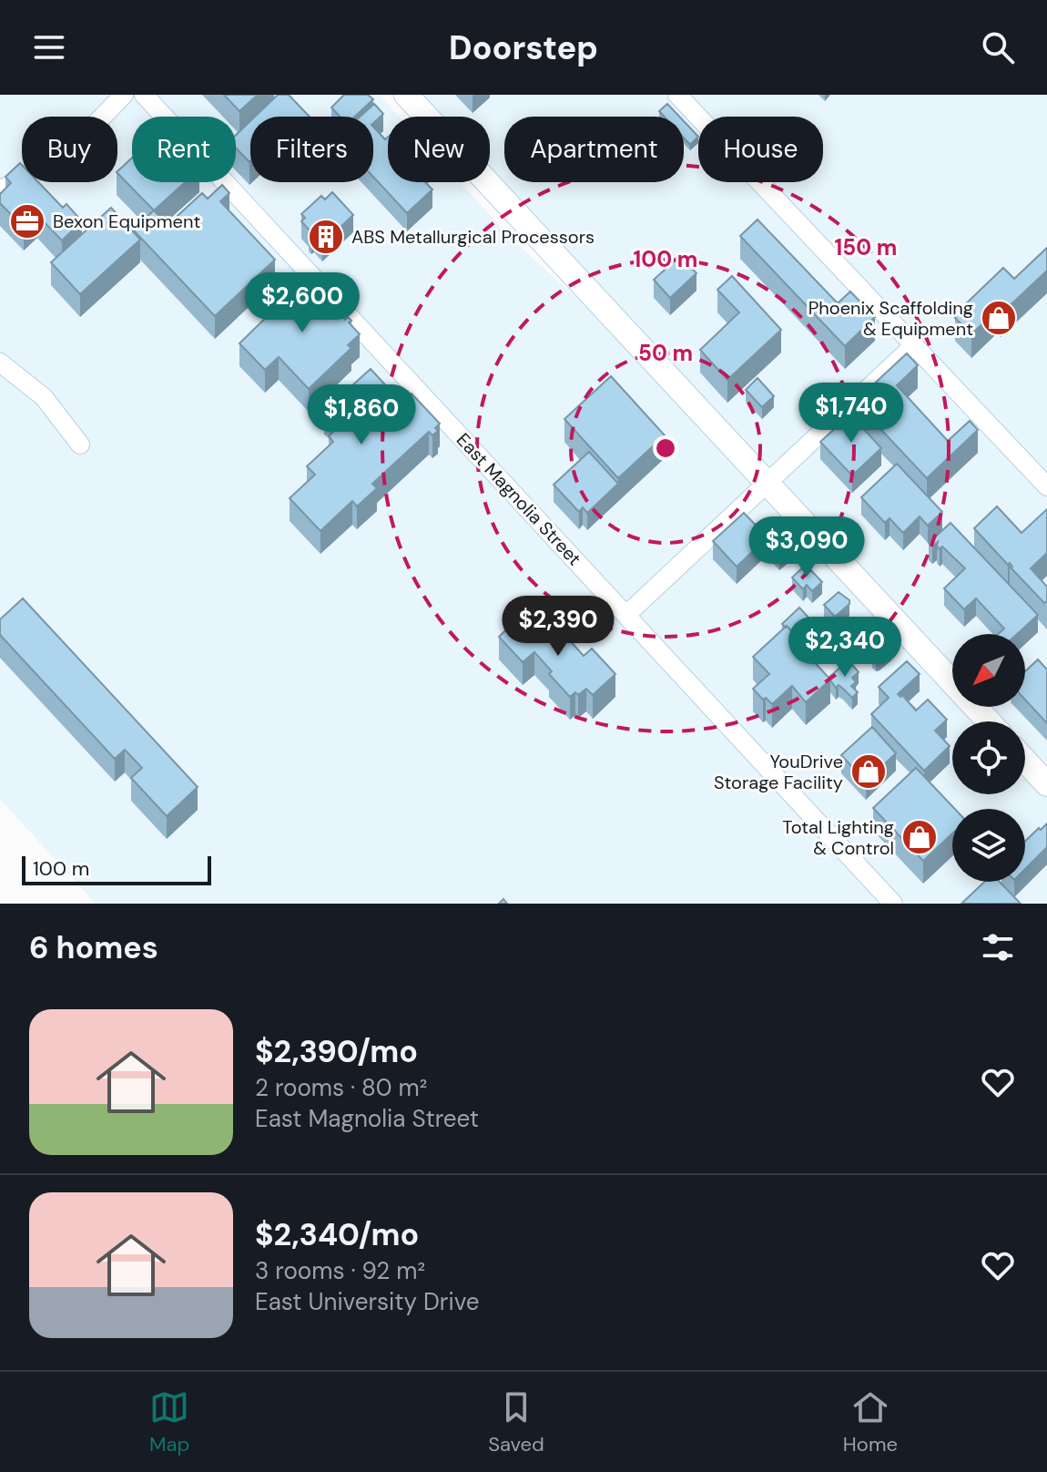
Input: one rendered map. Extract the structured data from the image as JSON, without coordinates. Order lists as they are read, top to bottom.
{
  "streets": {
    "street": ["East Magnolia Street"]
  },
  "places": {
    "office": ["Bexon Equipment"],
    "building": ["ABS Metallurgical Processors"],
    "shop": ["Phoenix Scaffolding & Equipment", "YouDrive Storage Facility", "Total Lighting & Control"]
  },
  "scale_bar": "100 m",
  "north": "bottom left",
  "page": {
    "header": "Doorstep",
    "chip": [
      "Buy",
      "Rent",
      "Filters",
      "New",
      "Apartment",
      "House"
    ],
    "price": [
      "$2,600",
      "$1,740",
      "$1,860",
      "$3,090",
      "$2,390",
      "$2,340"
    ],
    "scale": "100 m",
    "heading": "6 homes",
    "list": [
      {
        "name": "$2,390/mo",
        "note": "2 rooms · 80 m² · East Magnolia Street"
      },
      {
        "name": "$2,340/mo",
        "note": "3 rooms · 92 m² · East University Drive"
      }
    ],
    "tabs": ["Map", "Saved", "Home"]
  },
  "rings": ["150 m", "100 m", "50 m"]
}
